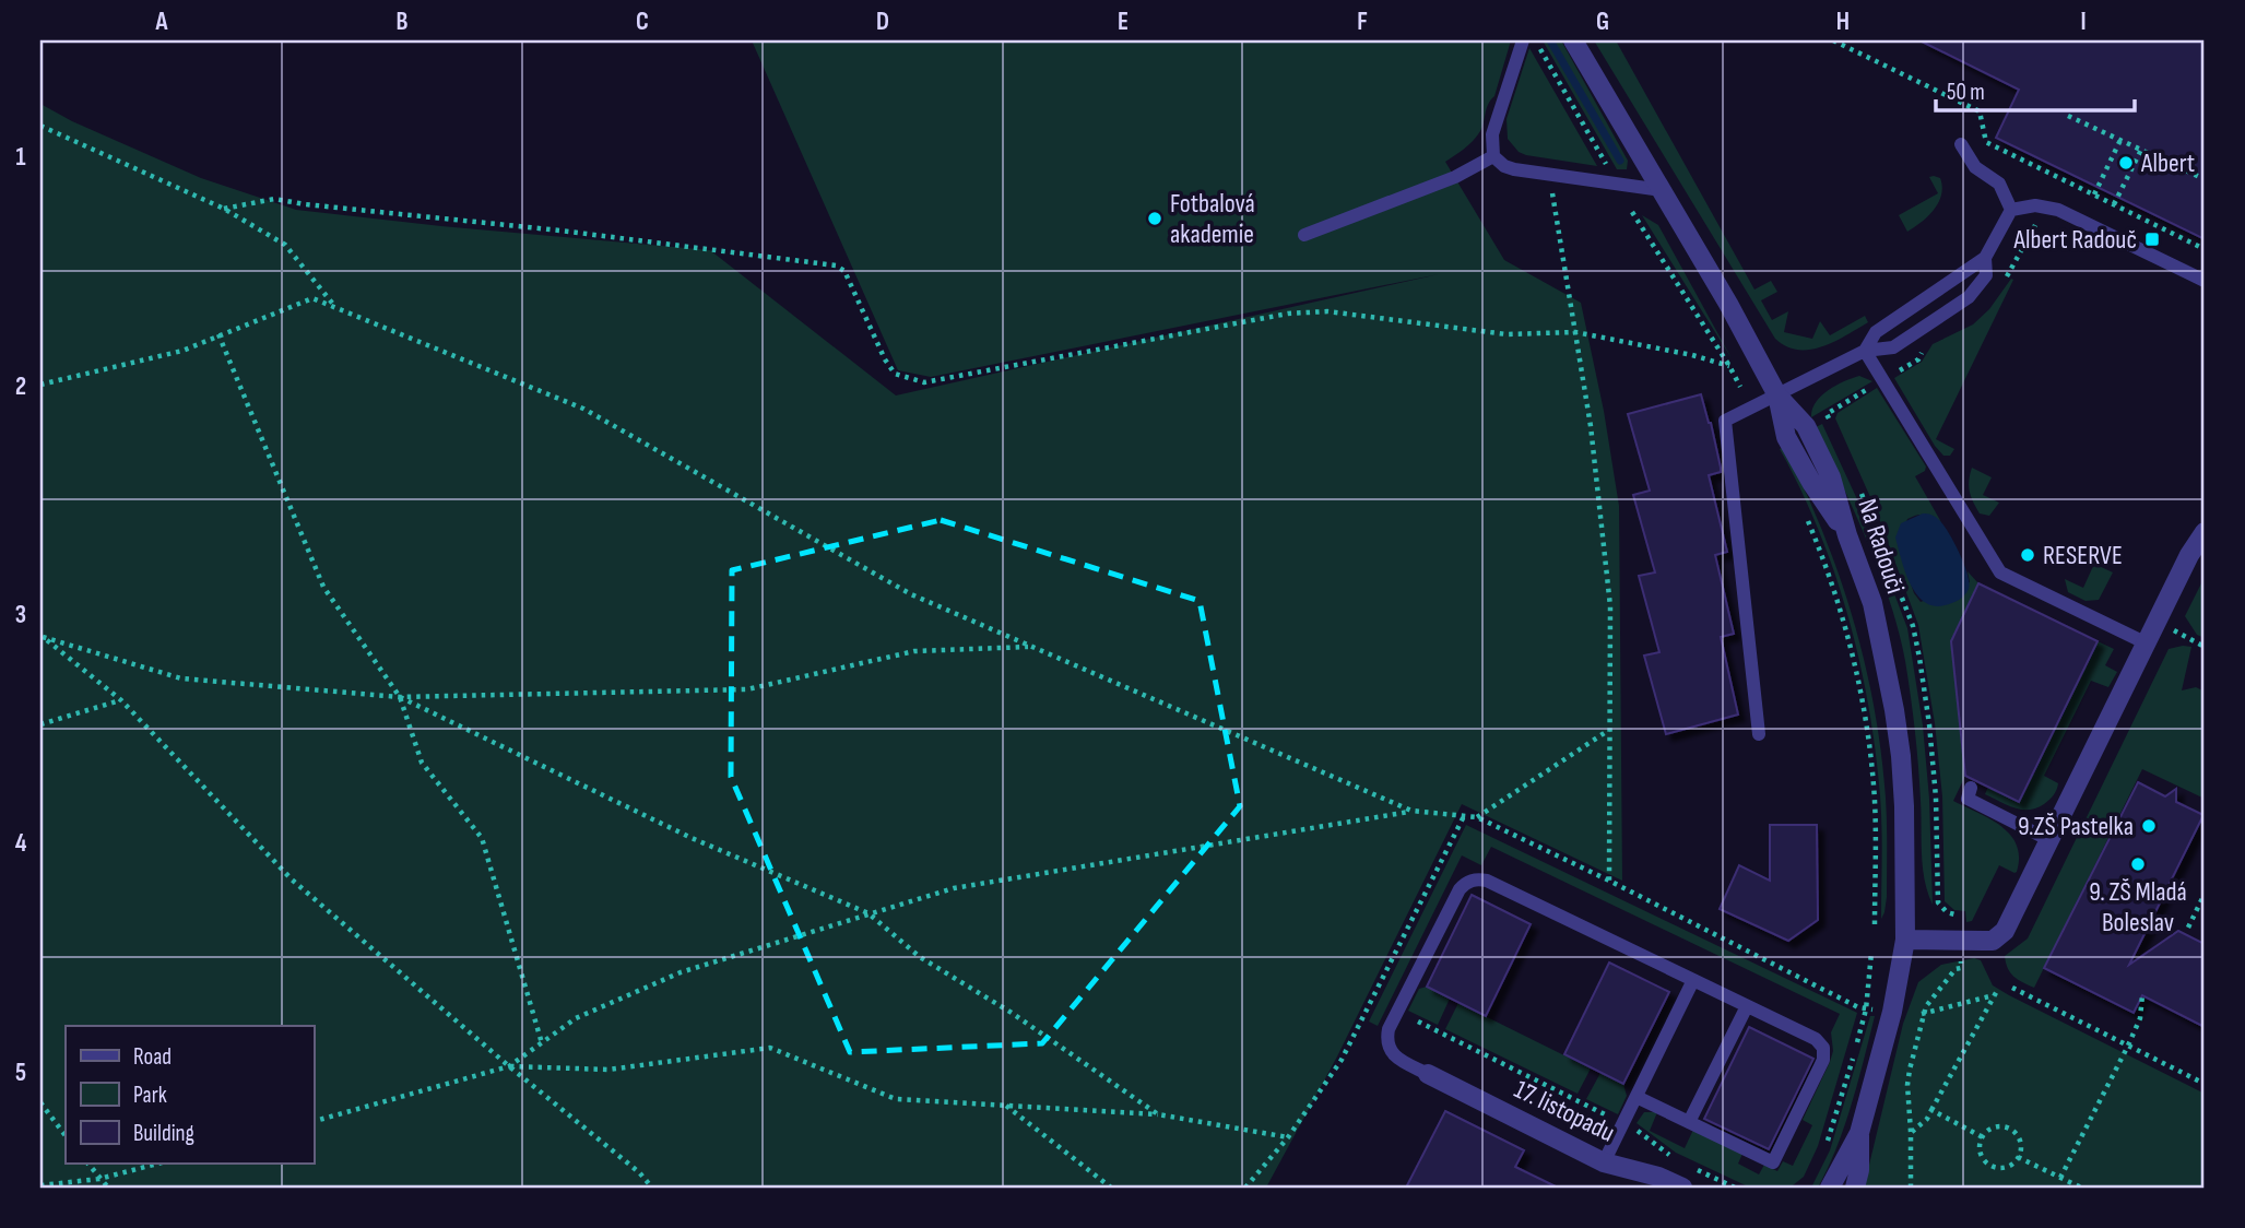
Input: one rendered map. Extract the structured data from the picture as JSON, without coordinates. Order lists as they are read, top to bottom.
{
  "streets": {
    "street": ["Na Radouči", "17. listopadu"]
  },
  "places": {
    "other": [
      "Albert",
      "Fotbalová akademie",
      "RESERVE",
      "9.ZŠ Pastelka",
      "9. ZŠ Mladá Boleslav"
    ],
    "transit": ["Albert Radouč"]
  },
  "legend": ["Road", "Park", "Building"],
  "scale_bar": "50 m",
  "grid": {
    "columns": [
      "A",
      "B",
      "C",
      "D",
      "E",
      "F",
      "G",
      "H",
      "I"
    ],
    "rows": [
      "1",
      "2",
      "3",
      "4",
      "5"
    ]
  }
}
